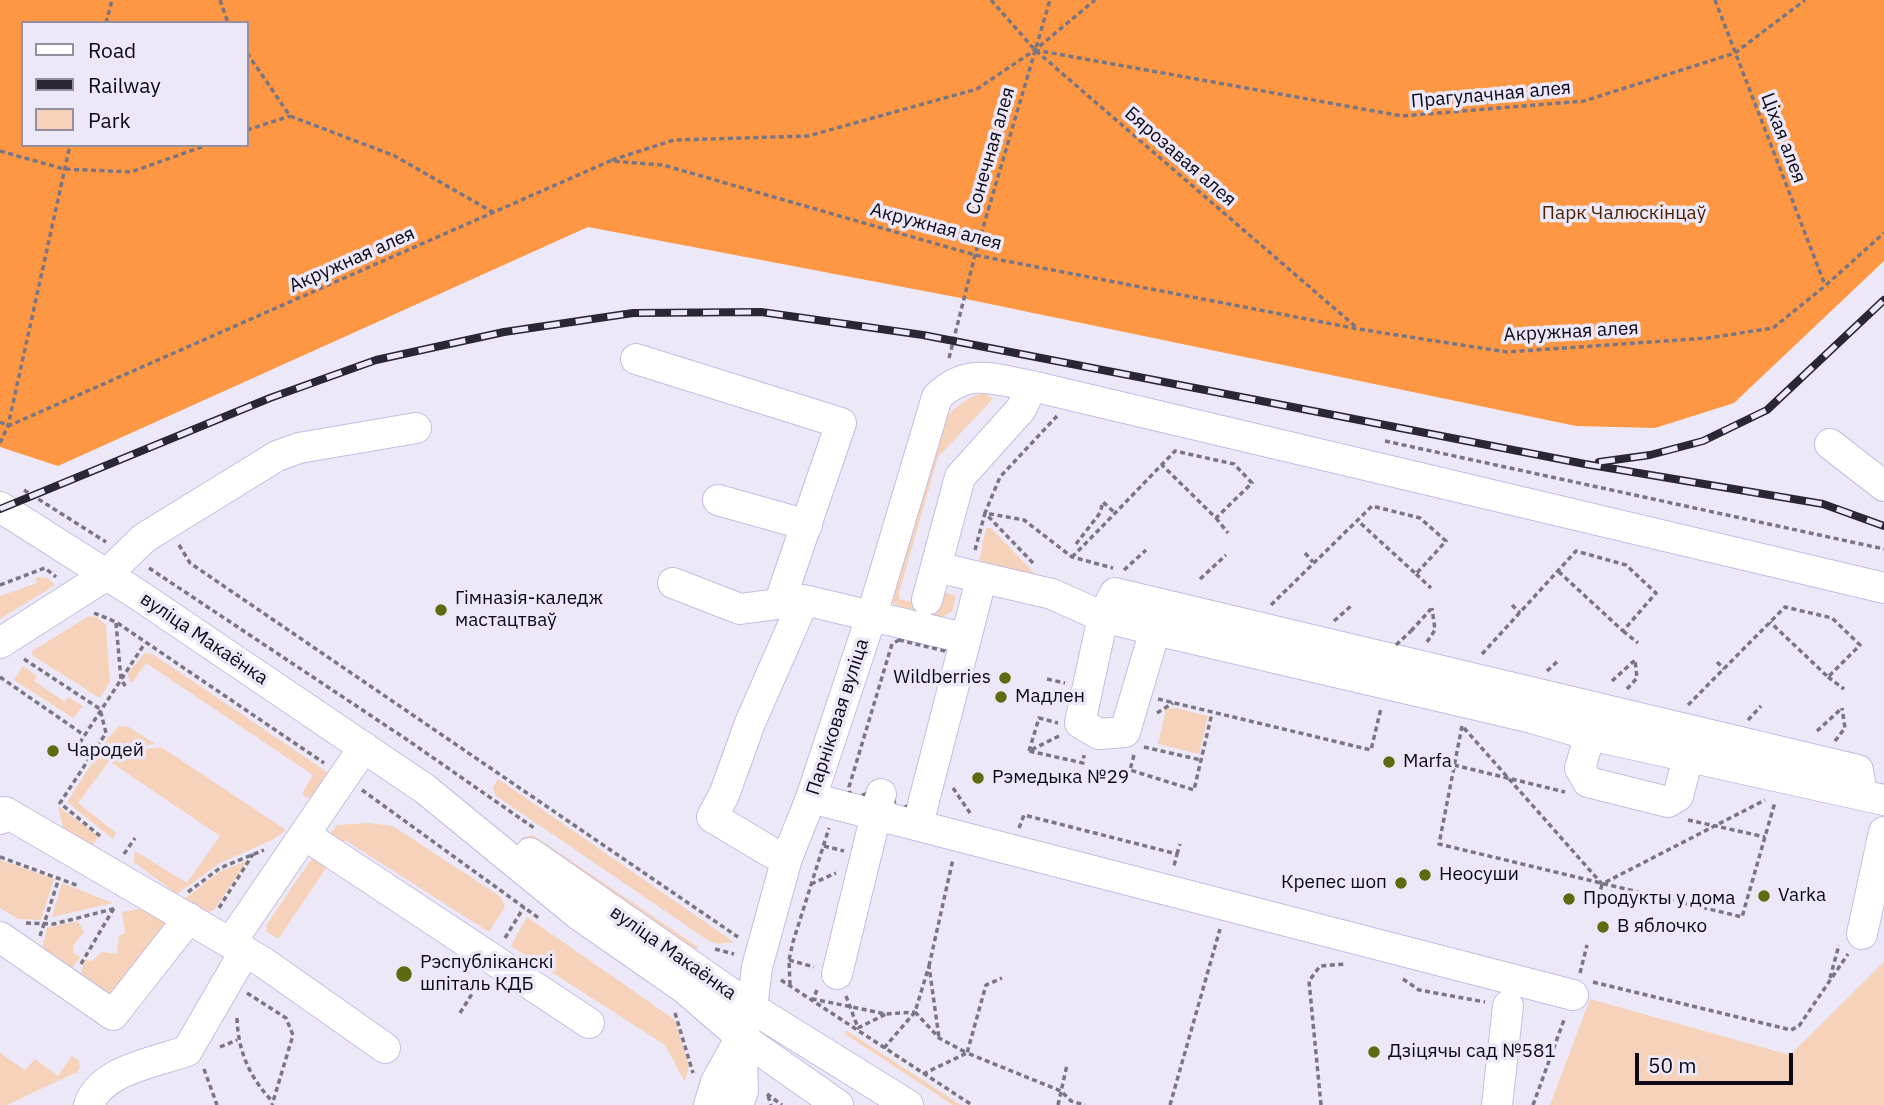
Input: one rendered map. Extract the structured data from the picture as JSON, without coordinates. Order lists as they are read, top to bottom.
{
  "streets": {
    "street": ["вуліца Макаёнка", "Парніковая вуліца"],
    "path": [
      "Прагулачная алея",
      "Ціхая алея",
      "Сонечная алея",
      "Бярозавая алея",
      "Акружная алея"
    ]
  },
  "crossings": [
    ["Прагулачная алея", "Ціхая алея"],
    ["Прагулачная алея", "Сонечная алея"],
    ["Прагулачная алея", "Бярозавая алея"],
    ["Ціхая алея", "Акружная алея"],
    ["Сонечная алея", "Бярозавая алея"],
    ["Сонечная алея", "Акружная алея"],
    ["Бярозавая алея", "Акружная алея"],
    ["вуліца Макаёнка", "Парніковая вуліца"]
  ],
  "parks": ["Парк Чалюскінцаў"],
  "places": [
    "Гімназія-каледж мастацтваў",
    "Wildberries",
    "Мадлен",
    "Чародей",
    "Marfa",
    "Рэмедыка №29",
    "Неосуши",
    "Крепес шоп",
    "Varka",
    "Продукты у дома",
    "В яблочко",
    "Рэспубліканскі шпіталь КДБ",
    "Дзіцячы сад №581"
  ],
  "legend": ["Road", "Railway", "Park"],
  "scale_bar": "50 m"
}
